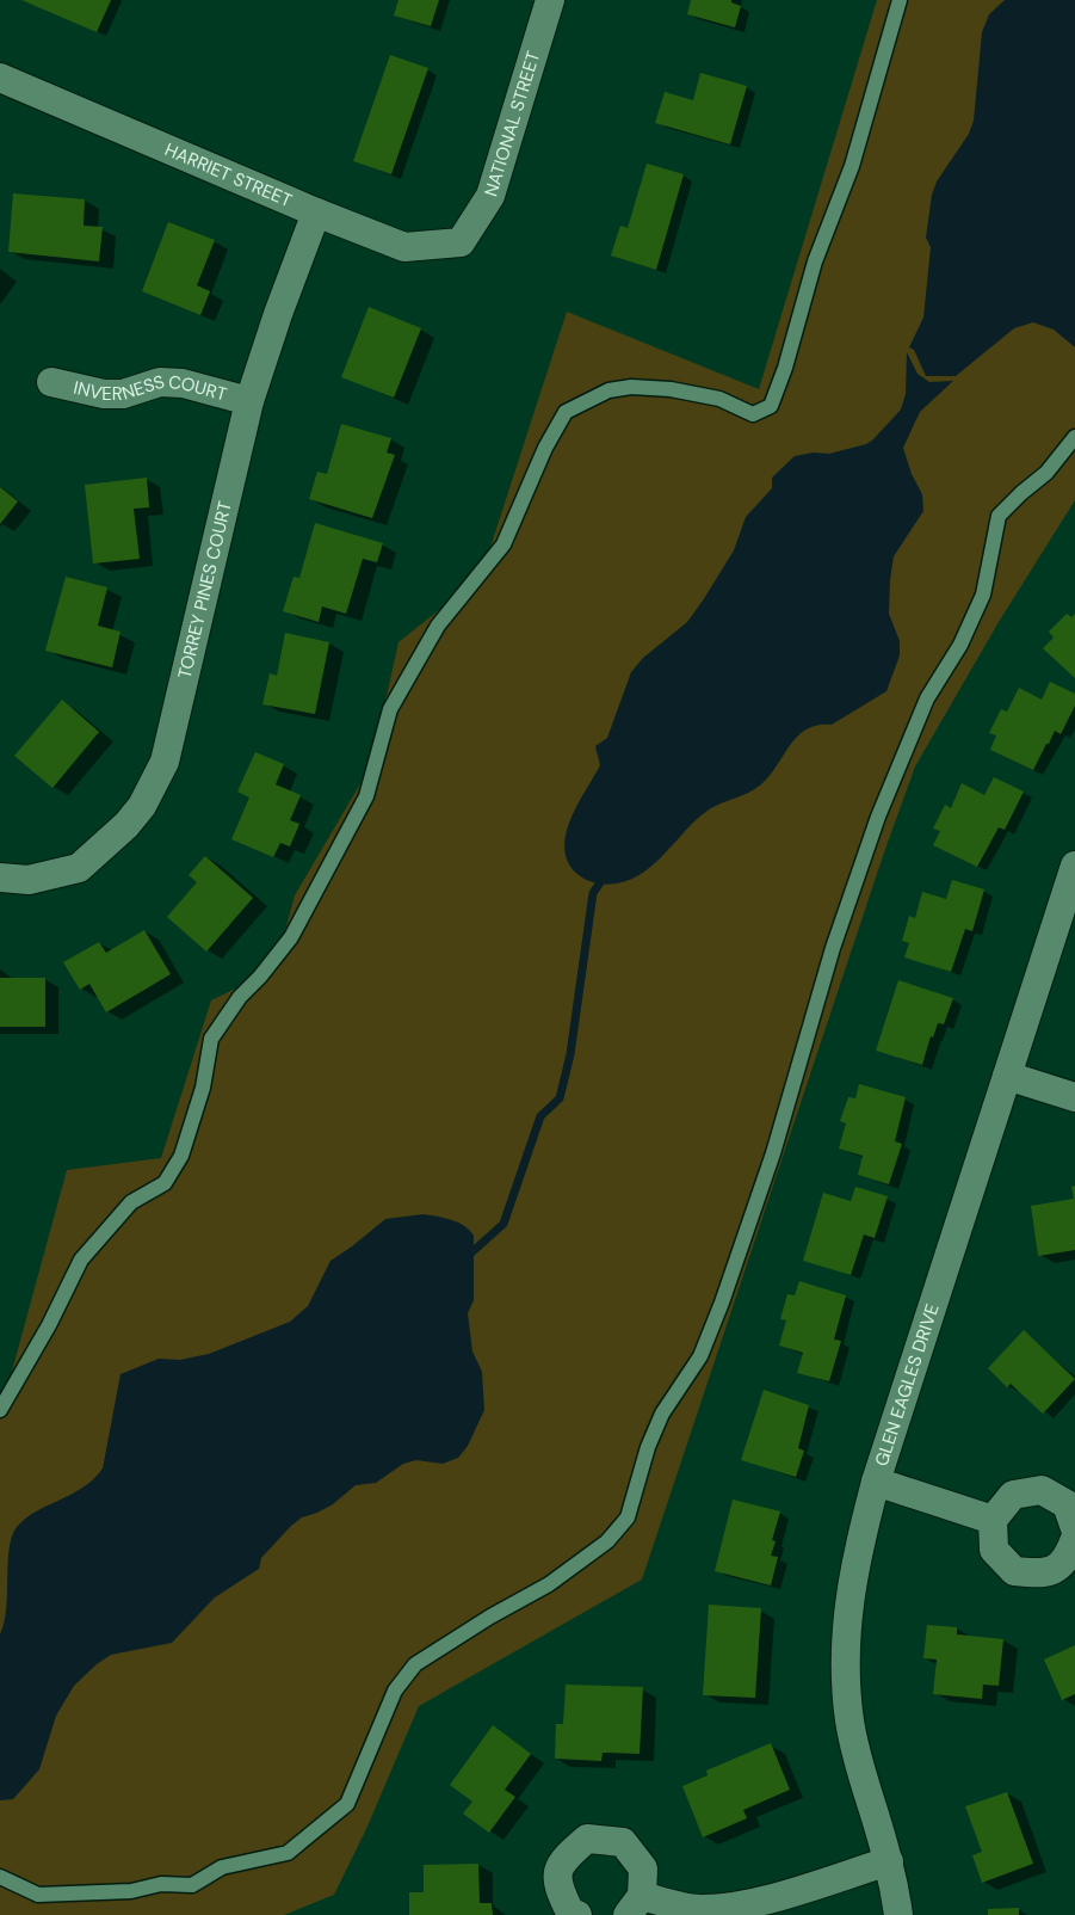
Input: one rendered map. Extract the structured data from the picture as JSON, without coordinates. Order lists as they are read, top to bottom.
{
  "streets": {
    "street": [
      "NATIONAL STREET",
      "HARRIET STREET",
      "INVERNESS COURT",
      "TORREY PINES COURT",
      "GLEN EAGLES DRIVE"
    ]
  },
  "crossings": [
    ["NATIONAL STREET", "HARRIET STREET"],
    ["HARRIET STREET", "TORREY PINES COURT"],
    ["INVERNESS COURT", "TORREY PINES COURT"]
  ]
}
